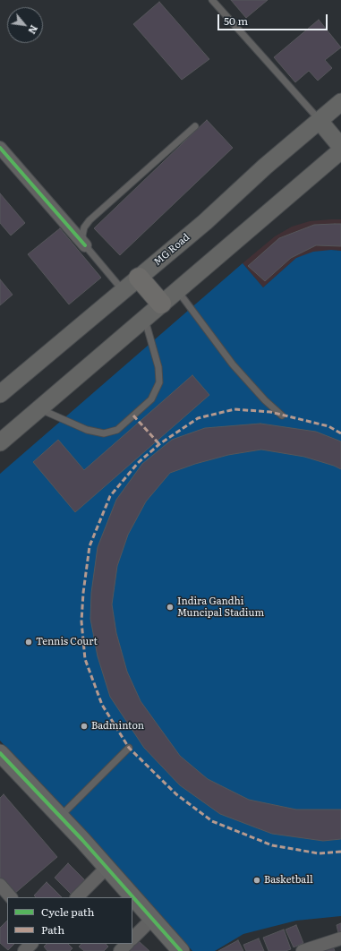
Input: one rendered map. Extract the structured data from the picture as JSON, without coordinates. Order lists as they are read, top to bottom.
{
  "streets": {
    "main road": ["MG Road"]
  },
  "places": [
    "Indira Gandhi Muncipal Stadium",
    "Tennis Court",
    "Badminton",
    "Basketball"
  ],
  "legend": ["Cycle path", "Path"],
  "scale_bar": "50 m",
  "north": "bottom right"
}
